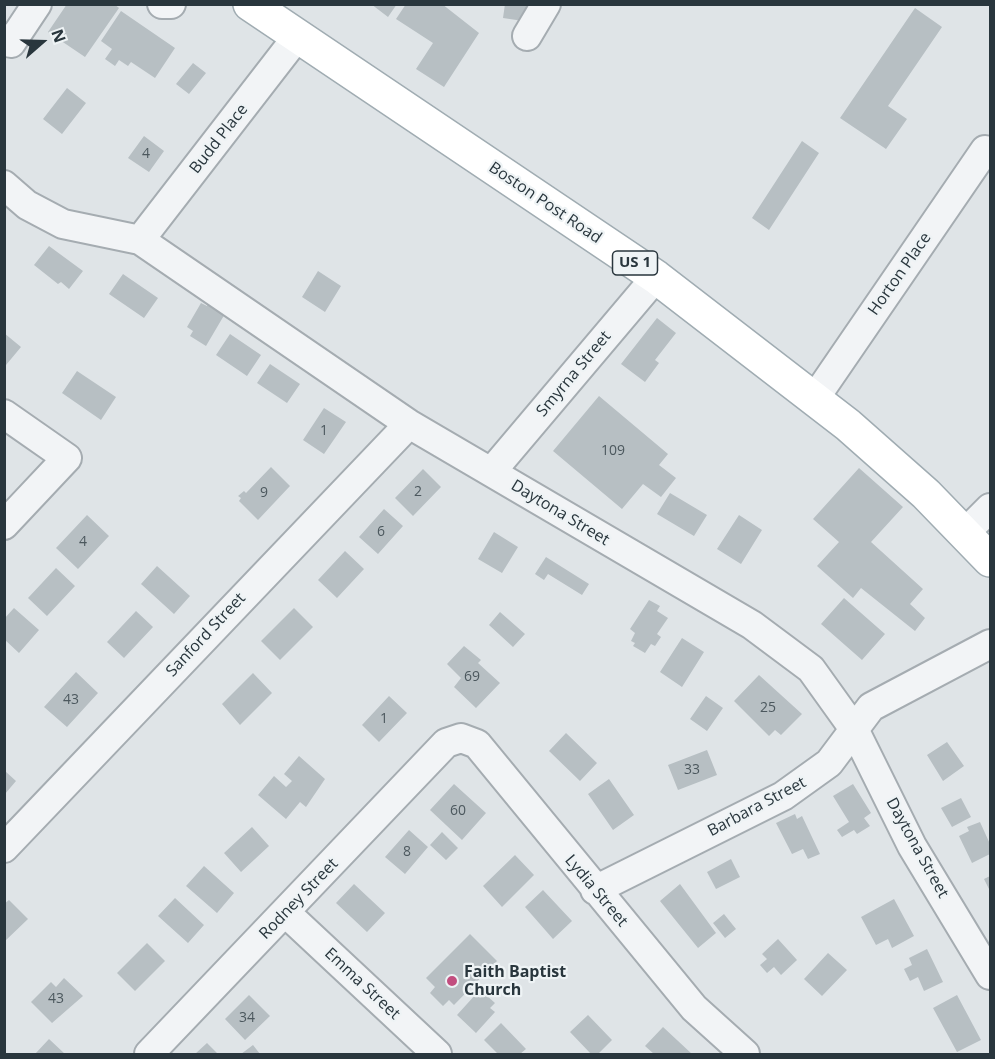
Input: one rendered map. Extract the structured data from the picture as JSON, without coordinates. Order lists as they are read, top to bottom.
{
  "streets": {
    "main road": ["Boston Post Road", "US 1"],
    "street": [
      "Budd Place",
      "Horton Place",
      "Smyrna Street",
      "Daytona Street",
      "Sanford Street",
      "Barbara Street",
      "Lydia Street",
      "Rodney Street",
      "Emma Street"
    ]
  },
  "crossings": [
    ["Budd Place", "Boston Post Road"],
    ["Budd Place", "Daytona Street"],
    ["Boston Post Road", "Horton Place"],
    ["Boston Post Road", "Smyrna Street"],
    ["Smyrna Street", "Daytona Street"],
    ["Daytona Street", "Sanford Street"],
    ["Daytona Street", "Barbara Street"],
    ["Barbara Street", "Lydia Street"],
    ["Lydia Street", "Rodney Street"],
    ["Rodney Street", "Emma Street"]
  ],
  "places": ["Faith Baptist Church"],
  "house_numbers": [
    "4",
    "1",
    "109",
    "2",
    "9",
    "6",
    "4",
    "69",
    "43",
    "25",
    "1",
    "33",
    "60",
    "8",
    "43",
    "34"
  ],
  "north": "right"
}
